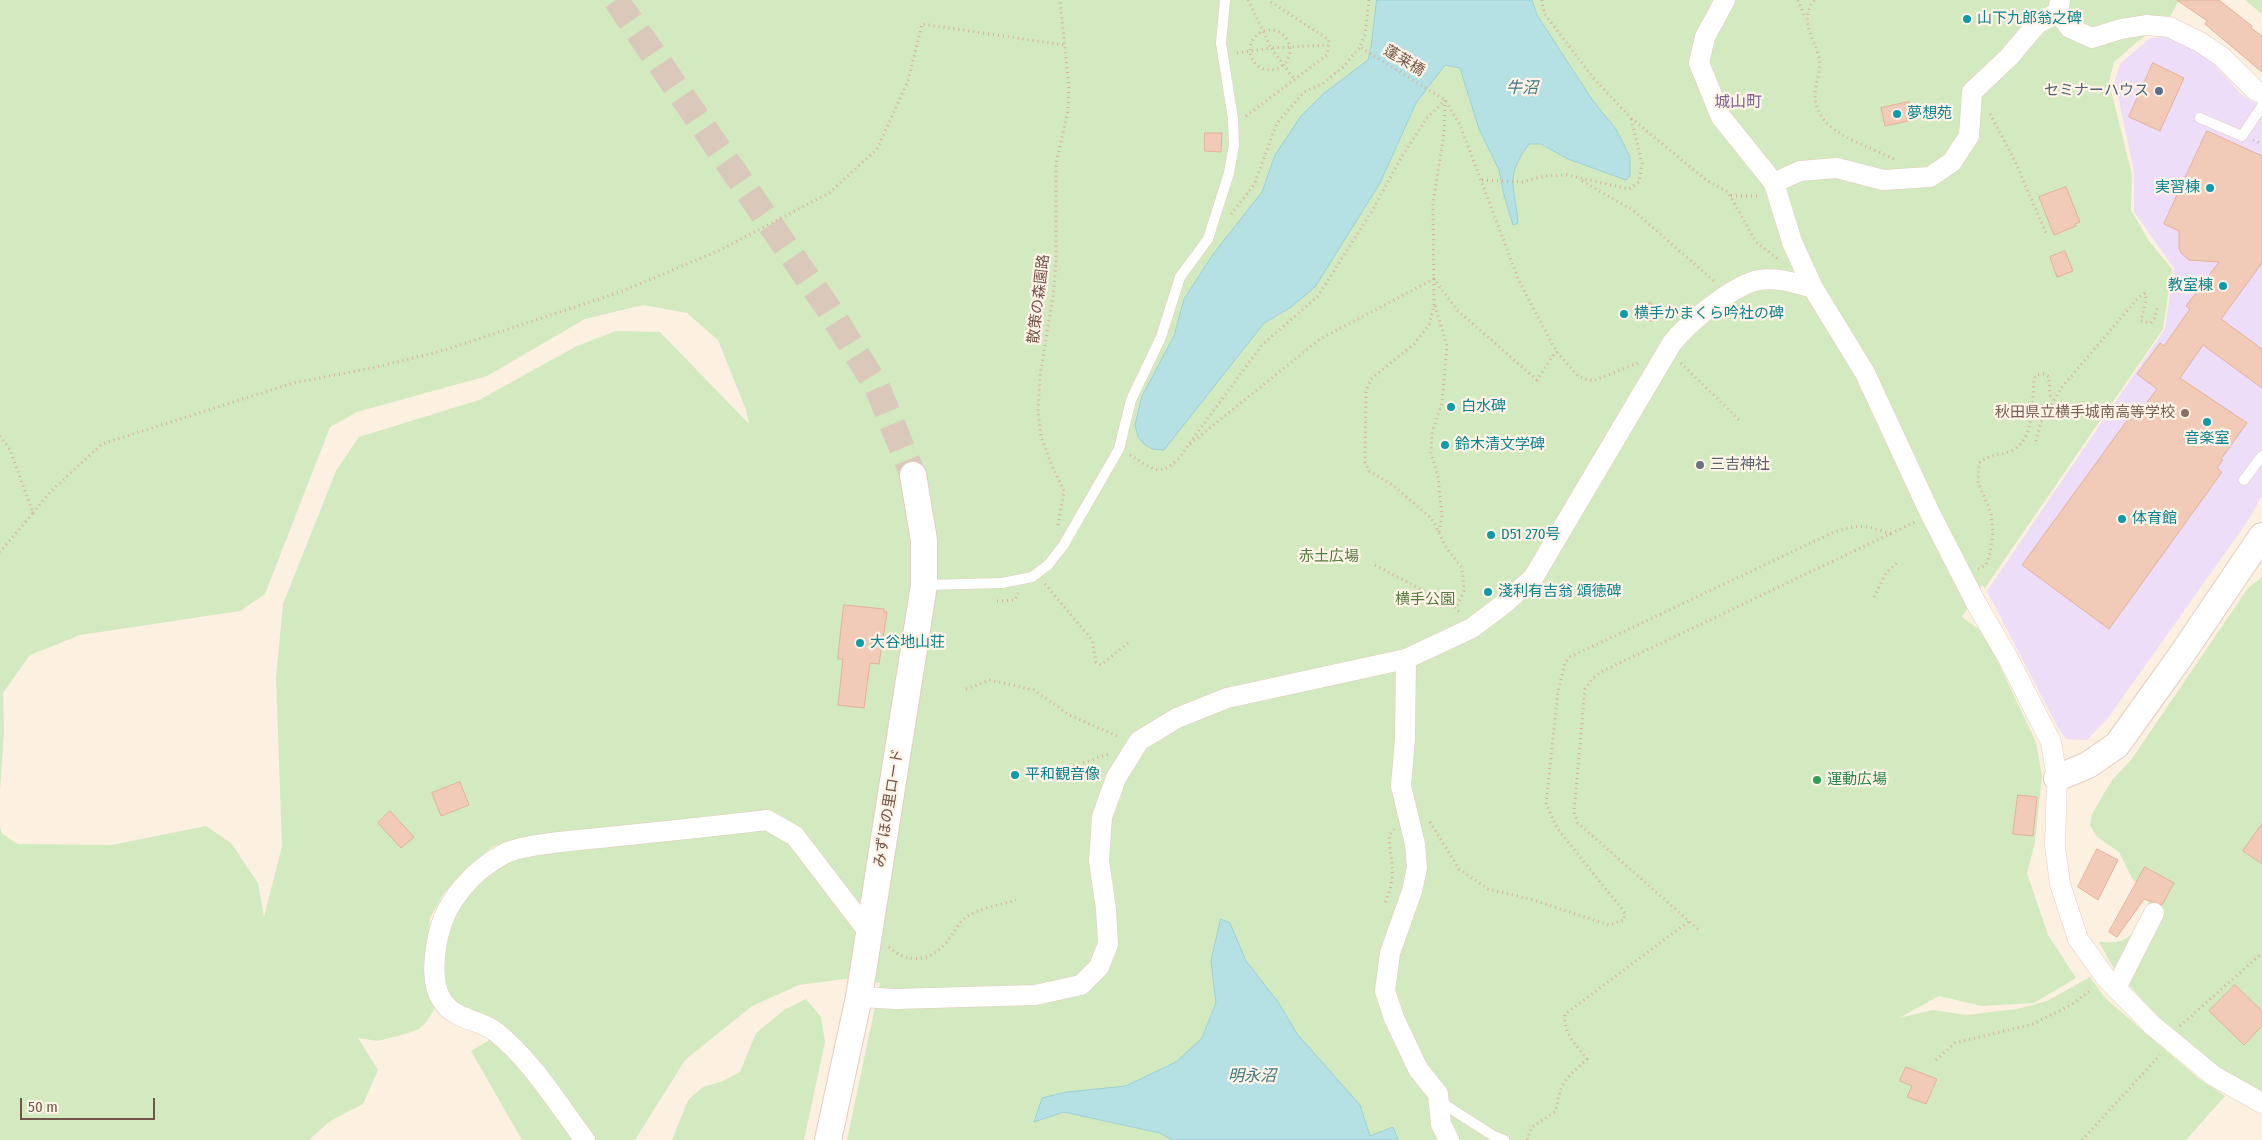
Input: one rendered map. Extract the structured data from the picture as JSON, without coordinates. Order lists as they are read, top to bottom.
{
  "streets": {
    "street": ["みずほの里ロード"],
    "path": ["蓬莱橋", "散策の森園路"]
  },
  "districts": ["城山町"],
  "water": ["牛沼", "明永沼"],
  "parks": ["赤土広場", "横手公園"],
  "places": [
    "山下九郎翁之碑",
    "セミナーハウス",
    "夢想苑",
    "実習棟",
    "教室棟",
    "横手かまくら吟社の碑",
    "白水碑",
    "秋田県立横手城南高等学校",
    "音楽室",
    "鈴木清文学碑",
    "三吉神社",
    "体育館",
    "D51 270号",
    "淺利有吉翁 頌徳碑",
    "大谷地山荘",
    "平和観音像",
    "運動広場"
  ],
  "scale_bar": "50 m"
}
